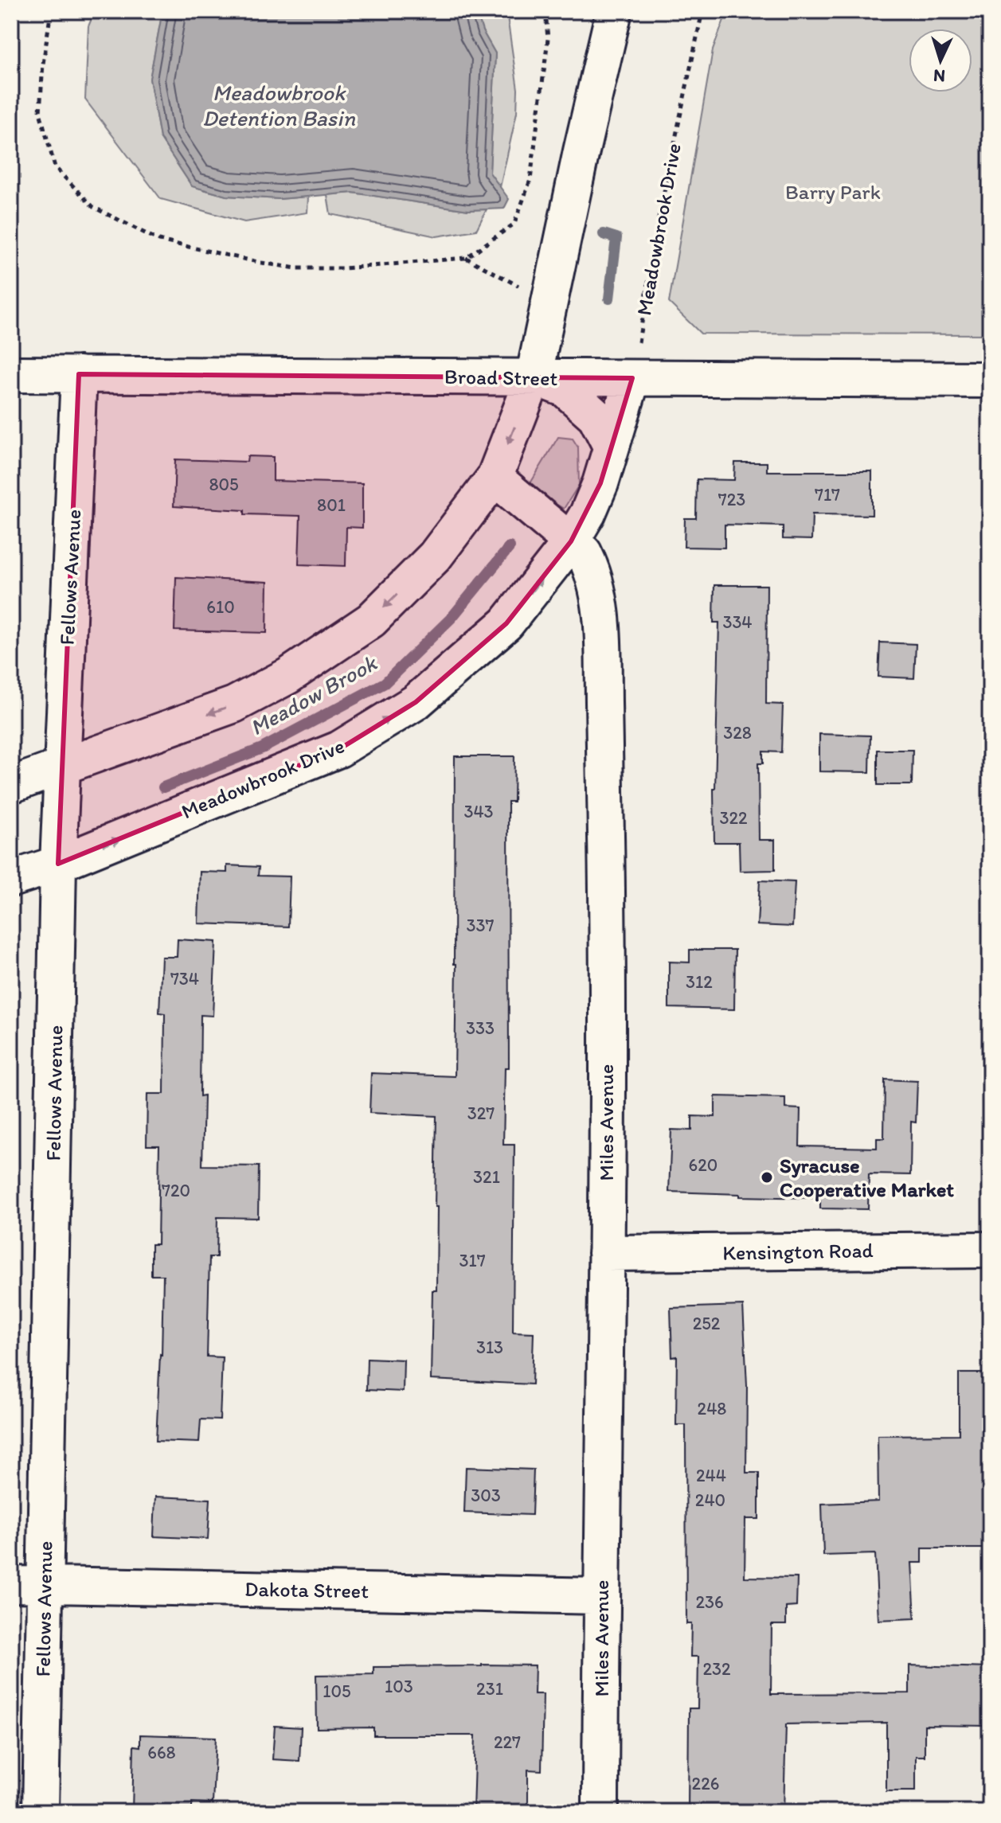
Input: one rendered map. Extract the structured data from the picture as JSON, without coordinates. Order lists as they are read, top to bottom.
{
  "streets": {
    "street": [
      "Meadowbrook Drive",
      "Broad Street",
      "Fellows Avenue",
      "Miles Avenue",
      "Kensington Road",
      "Dakota Street"
    ]
  },
  "crossings": [
    ["Meadowbrook Drive", "Broad Street"],
    ["Meadowbrook Drive", "Fellows Avenue"],
    ["Meadowbrook Drive", "Miles Avenue"],
    ["Broad Street", "Fellows Avenue"],
    ["Fellows Avenue", "Dakota Street"],
    ["Miles Avenue", "Kensington Road"],
    ["Miles Avenue", "Dakota Street"]
  ],
  "one_way": ["Meadowbrook Drive"],
  "water": ["Meadowbrook Detention Basin", "Meadow Brook"],
  "parks": ["Barry Park"],
  "places": ["Syracuse Cooperative Market"],
  "house_numbers": [
    "805",
    "717",
    "723",
    "801",
    "610",
    "334",
    "328",
    "343",
    "322",
    "337",
    "734",
    "312",
    "333",
    "327",
    "620",
    "321",
    "720",
    "317",
    "252",
    "313",
    "248",
    "244",
    "303",
    "240",
    "236",
    "232",
    "103",
    "231",
    "105",
    "227",
    "668",
    "226"
  ],
  "north": "bottom"
}
